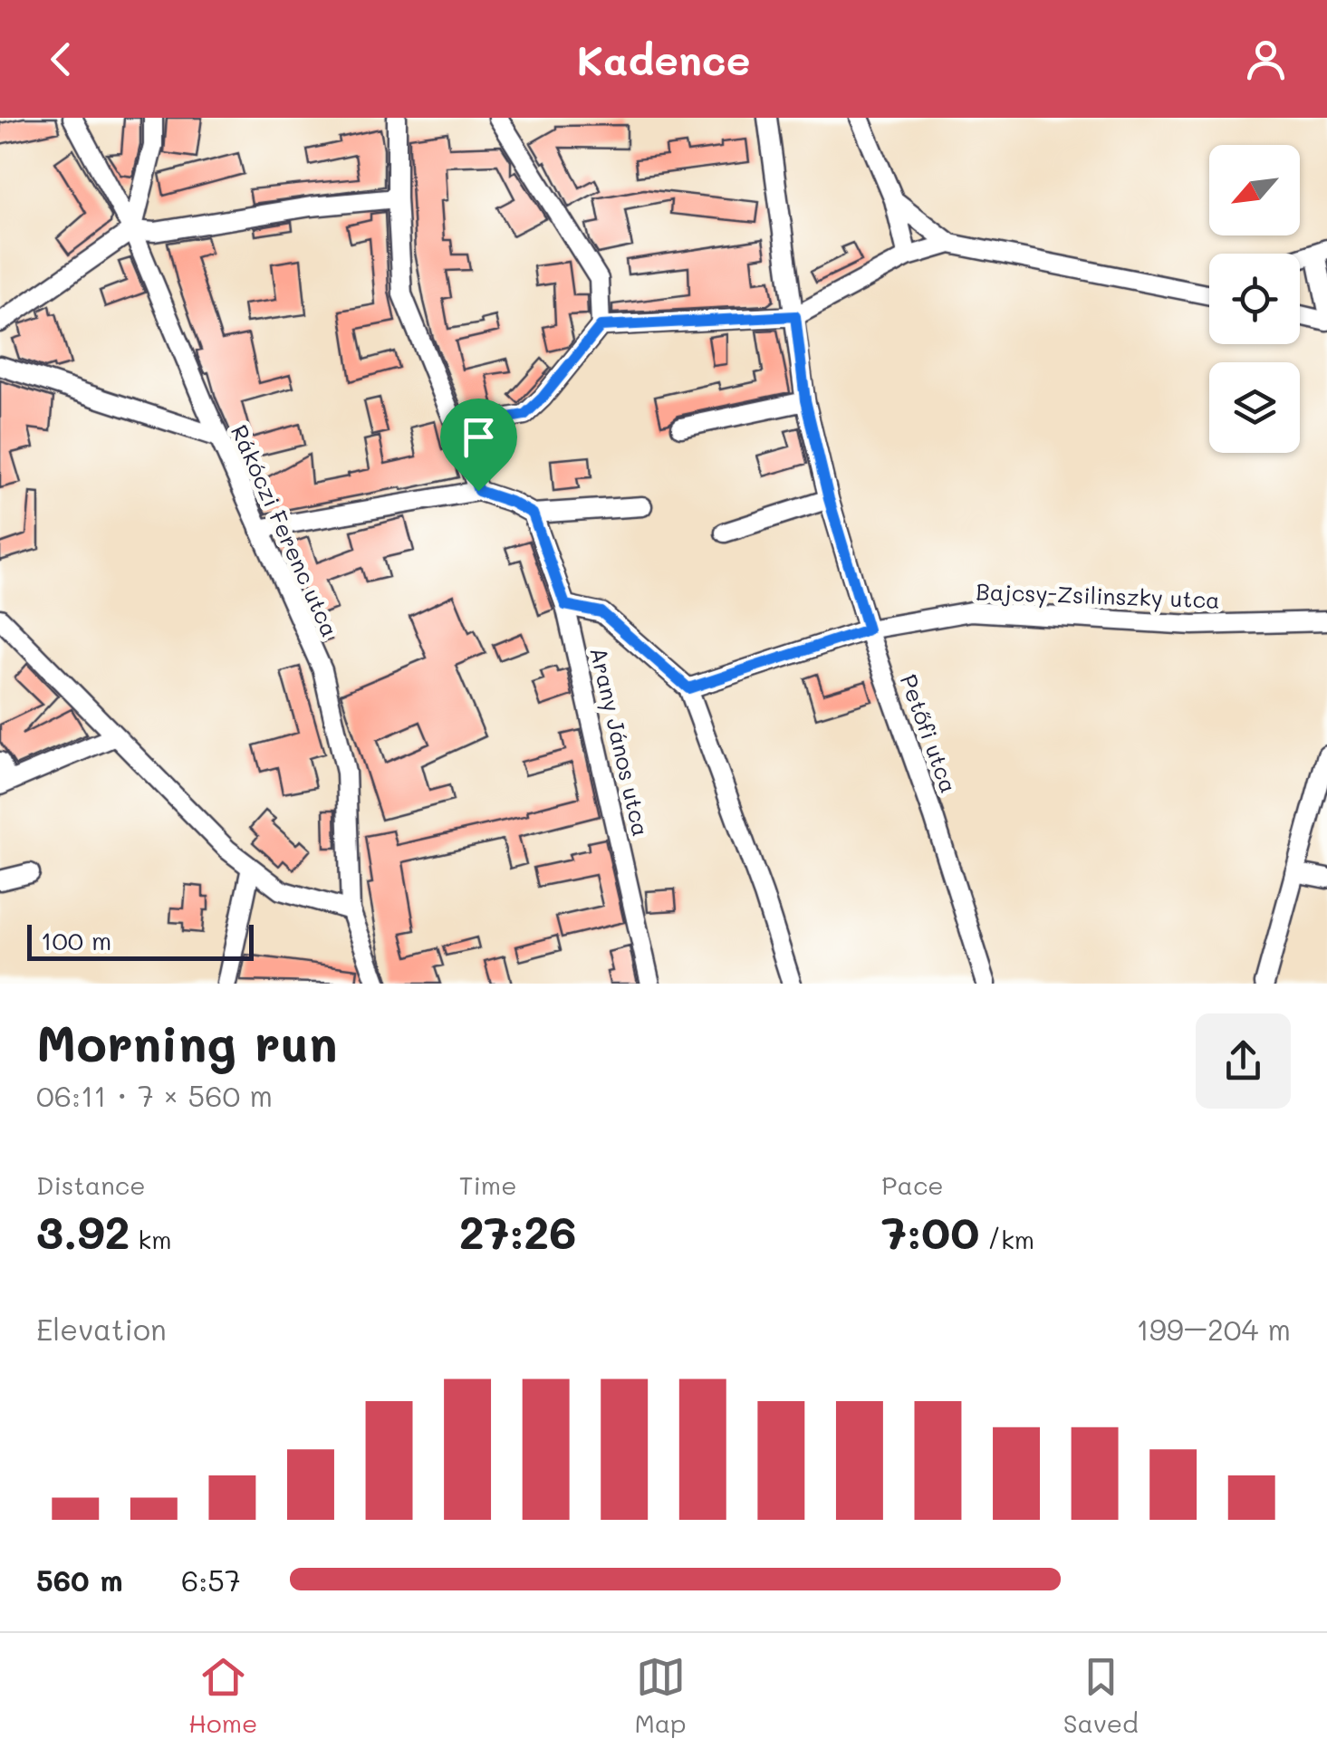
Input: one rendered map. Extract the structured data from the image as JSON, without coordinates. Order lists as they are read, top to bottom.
{
  "streets": {
    "street": [
      "Rákóczi Ferenc utca",
      "Bajcsy-Zsilinszky utca",
      "Petőfi utca",
      "Arany János utca"
    ]
  },
  "crossings": [
    ["Bajcsy-Zsilinszky utca", "Petőfi utca"]
  ],
  "scale_bar": "100 m",
  "north": "bottom left",
  "page": {
    "header": "Kadence",
    "scale": "100 m",
    "heading": ["Morning run", "06:11 · 7 × 560 m"],
    "stats": [
      ["Distance", "3.92 km"],
      ["Time", "27:26"],
      ["Pace", "7:00 /km"]
    ],
    "chart": ["Elevation", "199–204 m"],
    "list": [
      {
        "name": "560 m",
        "note": "6:57"
      }
    ],
    "tabs": ["Home", "Map", "Saved"]
  }
}
